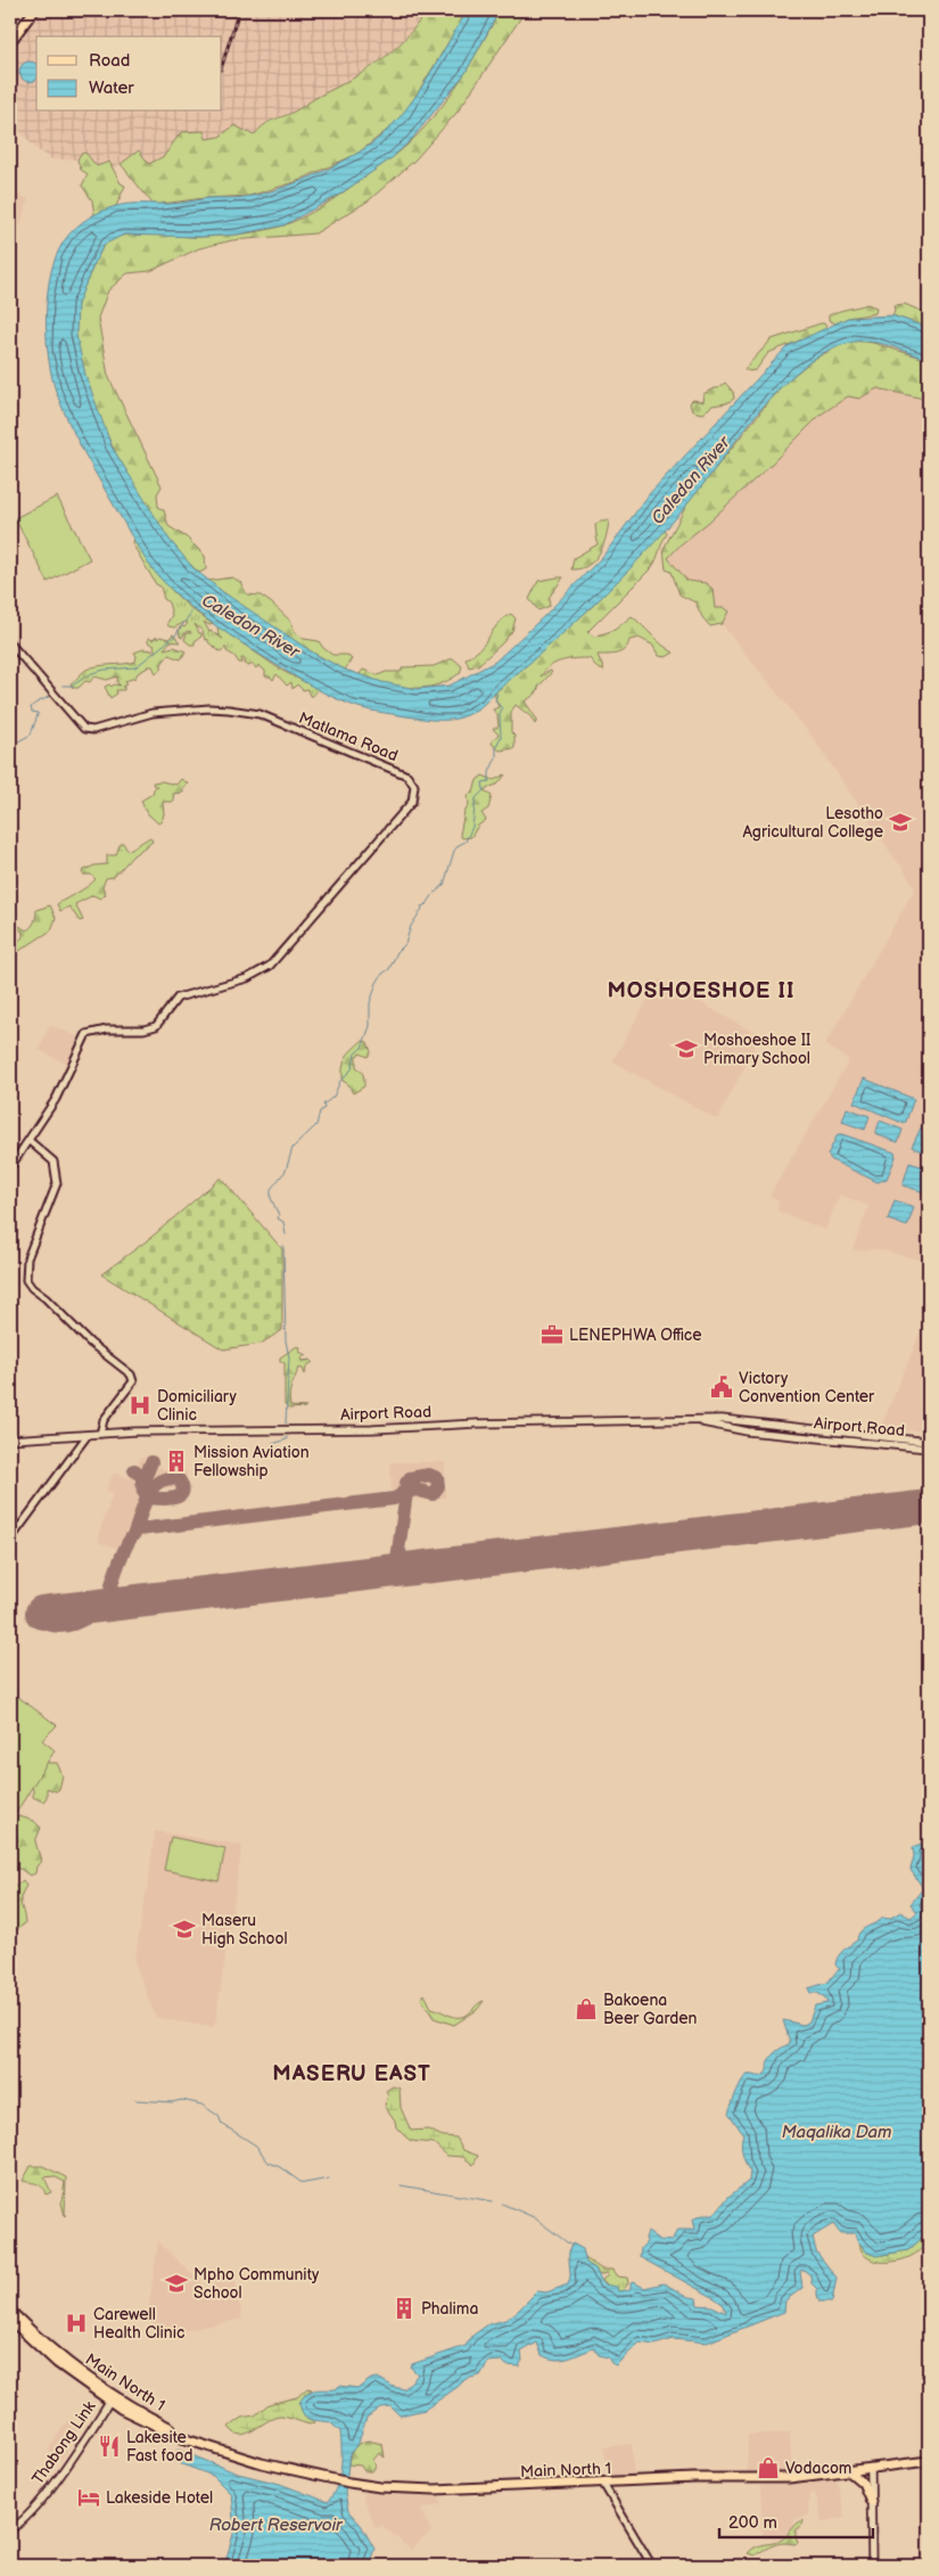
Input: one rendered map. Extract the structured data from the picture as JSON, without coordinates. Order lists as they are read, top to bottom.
{
  "streets": {
    "main road": ["Airport Road", "Main North 1", "Thabong Link"],
    "street": ["Matlama Road"]
  },
  "crossings": [
    ["Main North 1", "Thabong Link"]
  ],
  "districts": ["MOSHOESHOE II", "MASERU EAST"],
  "water": ["Caledon River", "Maqalika Dam", "Robert Reservoir"],
  "places": {
    "school or university": [
      "Lesotho Agricultural College",
      "Moshoeshoe II Primary School",
      "Maseru High School",
      "Mpho Community School"
    ],
    "office": ["LENEPHWA Office"],
    "public building": ["Victory Convention Center"],
    "hospital": ["Domiciliary Clinic", "Carewell Health Clinic"],
    "building": ["Mission Aviation Fellowship", "Phalima"],
    "shop": ["Bakoena Beer Garden", "Vodacom"],
    "restaurant": ["Lakesite Fast food"],
    "hotel": ["Lakeside Hotel"]
  },
  "legend": ["Road", "Water"],
  "scale_bar": "200 m"
}
